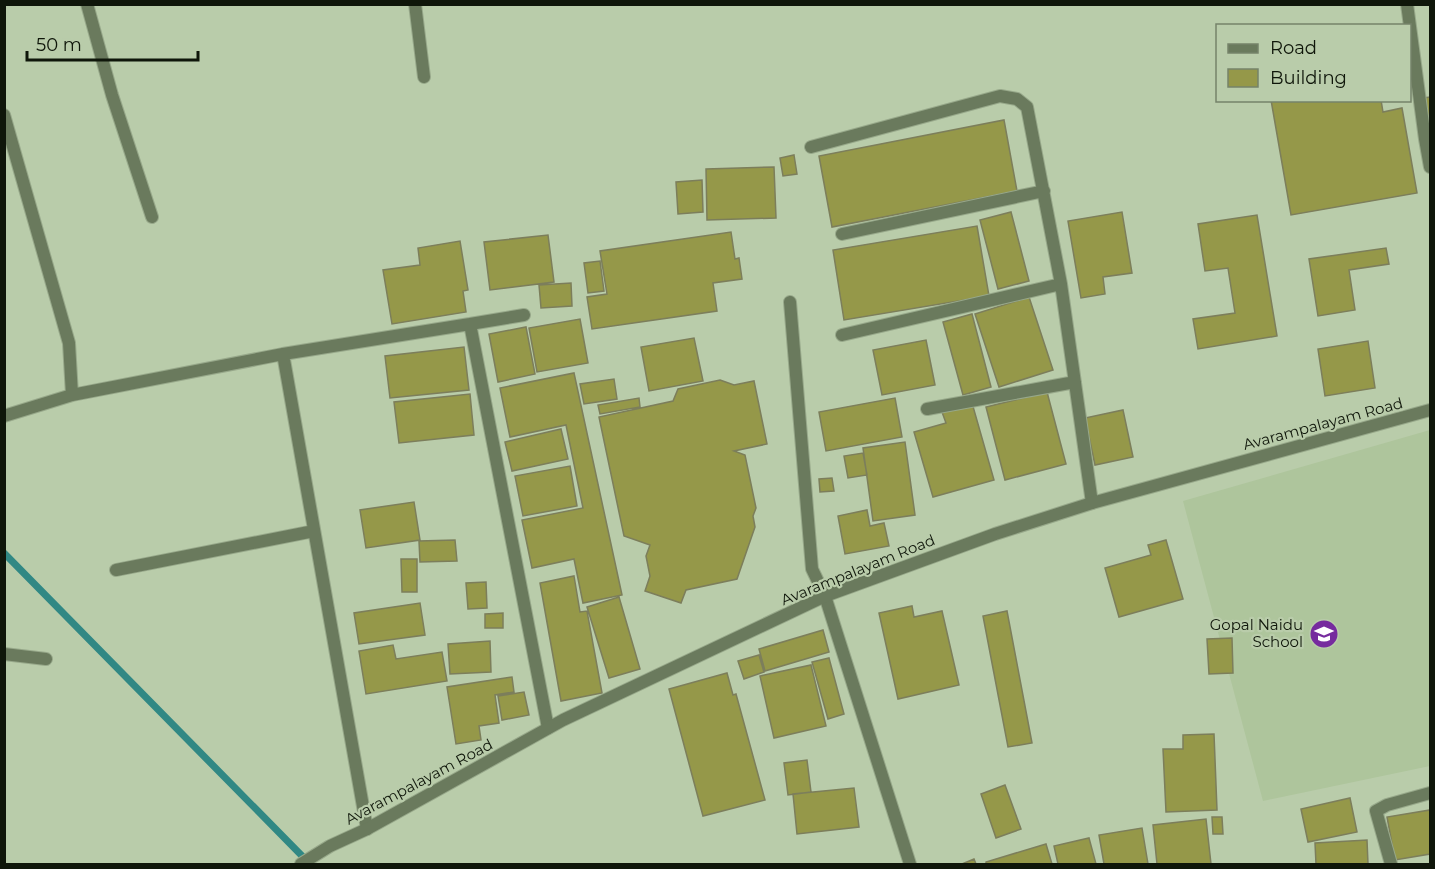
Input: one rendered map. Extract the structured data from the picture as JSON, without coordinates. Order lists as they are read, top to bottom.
{
  "streets": {
    "street": ["Avarampalayam Road"]
  },
  "places": {
    "school or university": ["Gopal Naidu School"]
  },
  "legend": ["Road", "Building"],
  "scale_bar": "50 m"
}
